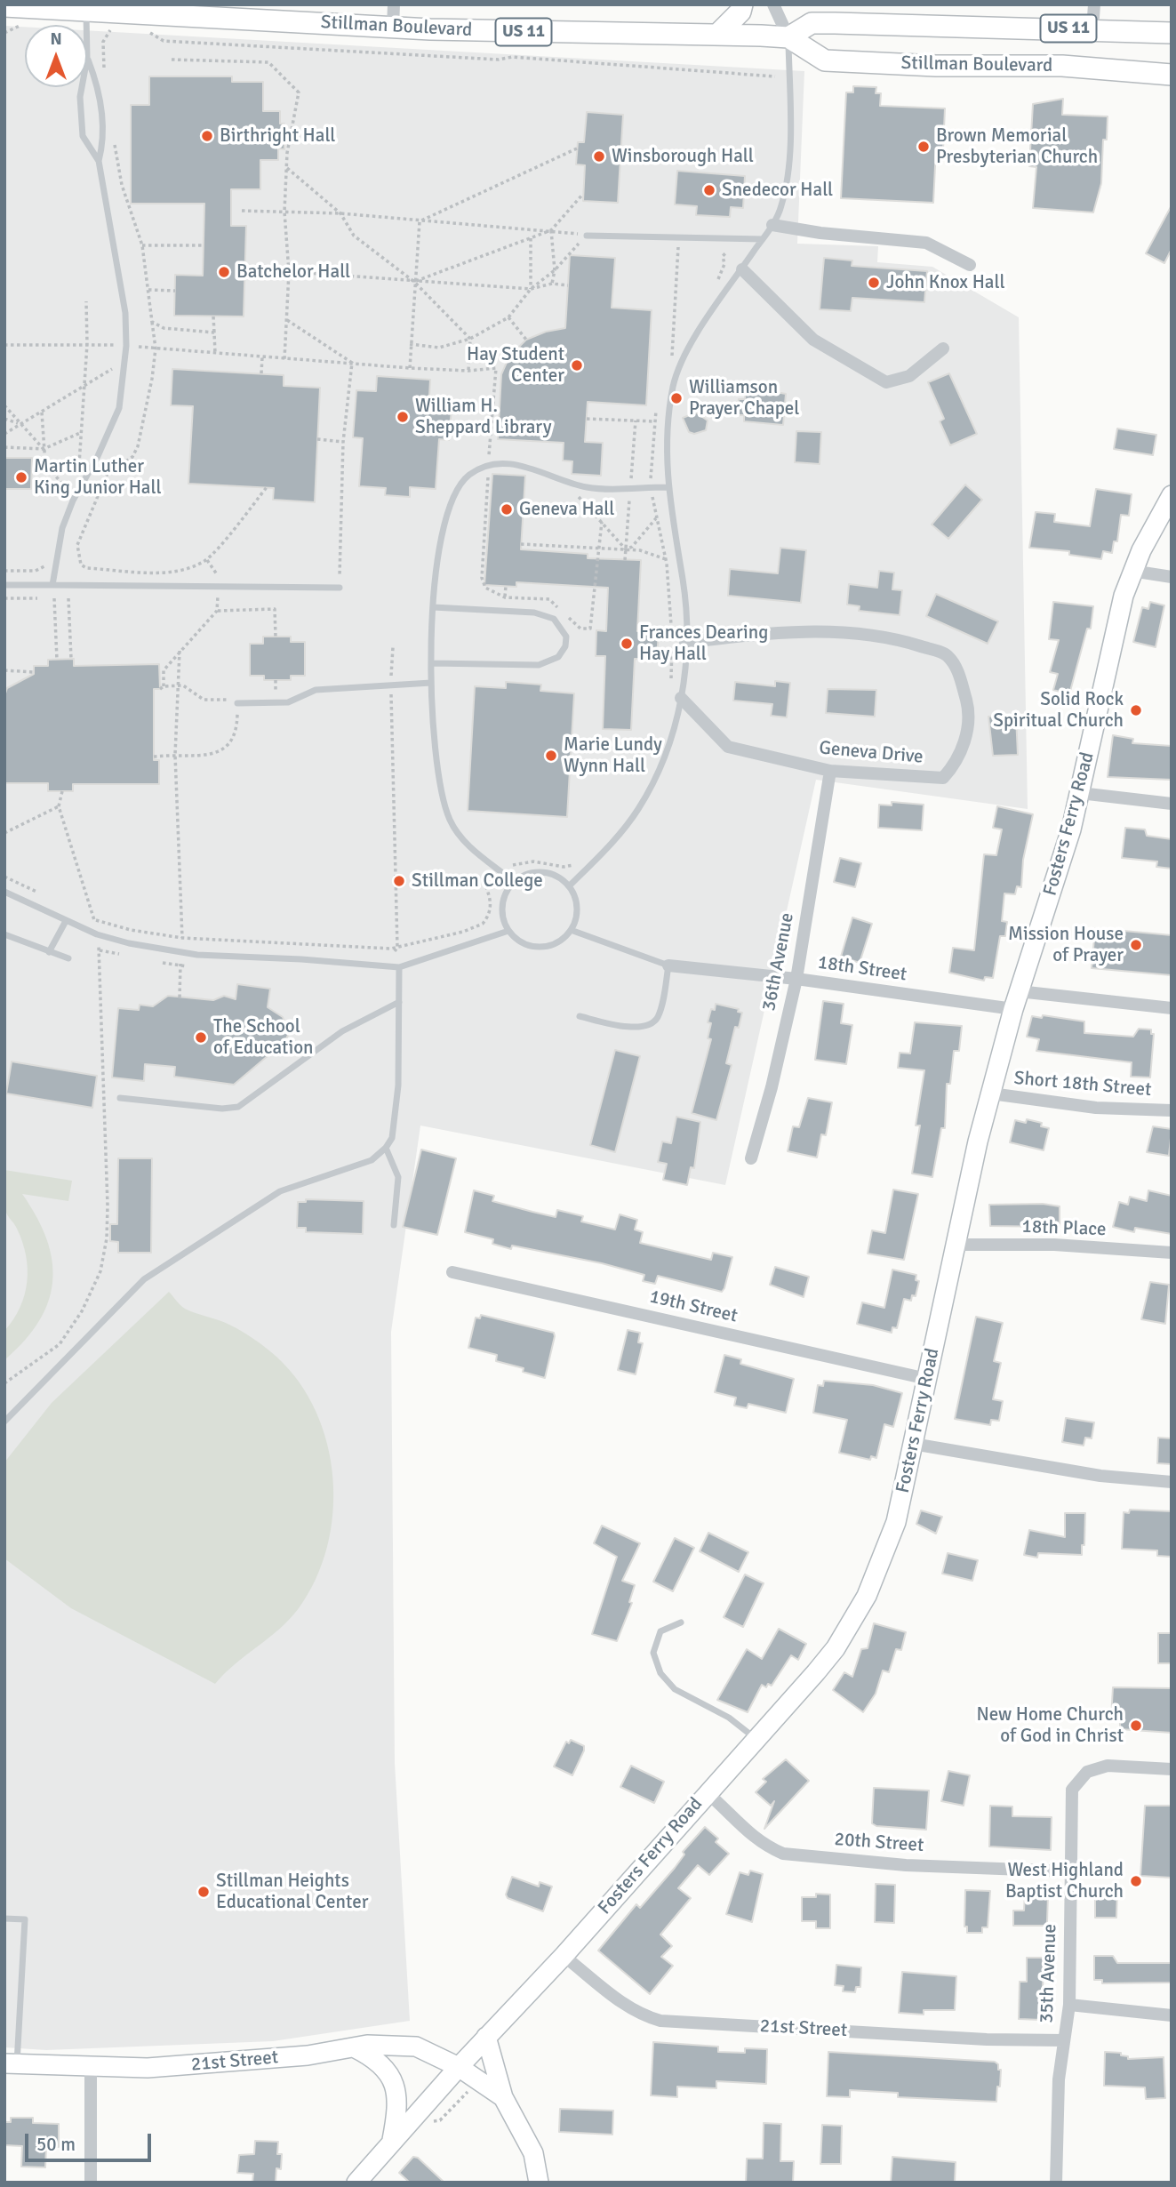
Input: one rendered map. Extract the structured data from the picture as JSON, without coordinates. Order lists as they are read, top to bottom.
{
  "streets": {
    "main road": ["Stillman Boulevard", "US 11"],
    "street": [
      "Geneva Drive",
      "Fosters Ferry Road",
      "36th Avenue",
      "18th Street",
      "Short 18th Street",
      "18th Place",
      "19th Street",
      "20th Street",
      "35th Avenue",
      "21st Street"
    ]
  },
  "crossings": [
    ["Geneva Drive", "36th Avenue"],
    ["Fosters Ferry Road", "18th Street"],
    ["Fosters Ferry Road", "Short 18th Street"],
    ["Fosters Ferry Road", "18th Place"],
    ["Fosters Ferry Road", "19th Street"],
    ["Fosters Ferry Road", "20th Street"],
    ["Fosters Ferry Road", "21st Street"],
    ["36th Avenue", "18th Street"],
    ["20th Street", "35th Avenue"],
    ["35th Avenue", "21st Street"]
  ],
  "places": [
    "Birthright Hall",
    "Brown Memorial Presbyterian Church",
    "Winsborough Hall",
    "Snedecor Hall",
    "Batchelor Hall",
    "John Knox Hall",
    "Hay Student Center",
    "Williamson Prayer Chapel",
    "William H. Sheppard Library",
    "Martin Luther King Junior Hall",
    "Geneva Hall",
    "Frances Dearing Hay Hall",
    "Solid Rock Spiritual Church",
    "Marie Lundy Wynn Hall",
    "Stillman College",
    "Mission House of Prayer",
    "The School of Education",
    "New Home Church of God in Christ",
    "West Highland Baptist Church",
    "Stillman Heights Educational Center"
  ],
  "scale_bar": "50 m",
  "north": "top"
}
